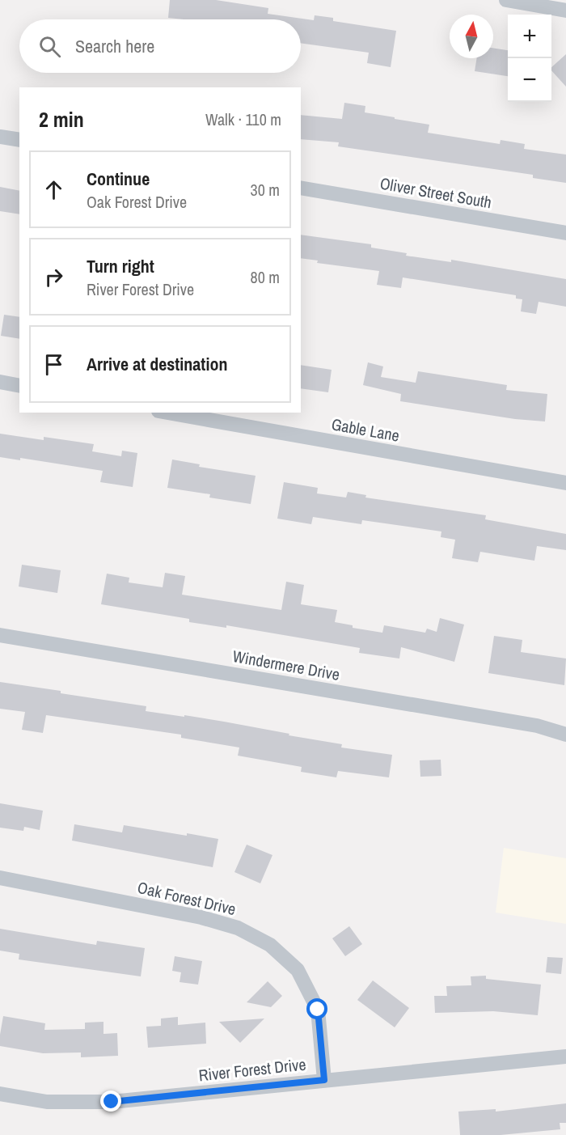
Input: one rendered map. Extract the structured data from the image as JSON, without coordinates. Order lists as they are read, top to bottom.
{
  "streets": {
    "street": [
      "Oliver Street South",
      "Gable Lane",
      "Windermere Drive",
      "Oak Forest Drive",
      "River Forest Drive"
    ]
  },
  "crossings": [
    ["Oak Forest Drive", "River Forest Drive"]
  ],
  "north": "top",
  "page": {
    "map_buttons": ["+", "−"],
    "search": "Search here",
    "heading": ["2 min", "Walk · 110 m"],
    "list": [
      ["Continue", "Oak Forest Drive", "30 m"],
      ["Turn right", "River Forest Drive", "80 m"],
      "Arrive at destination"
    ]
  }
}
